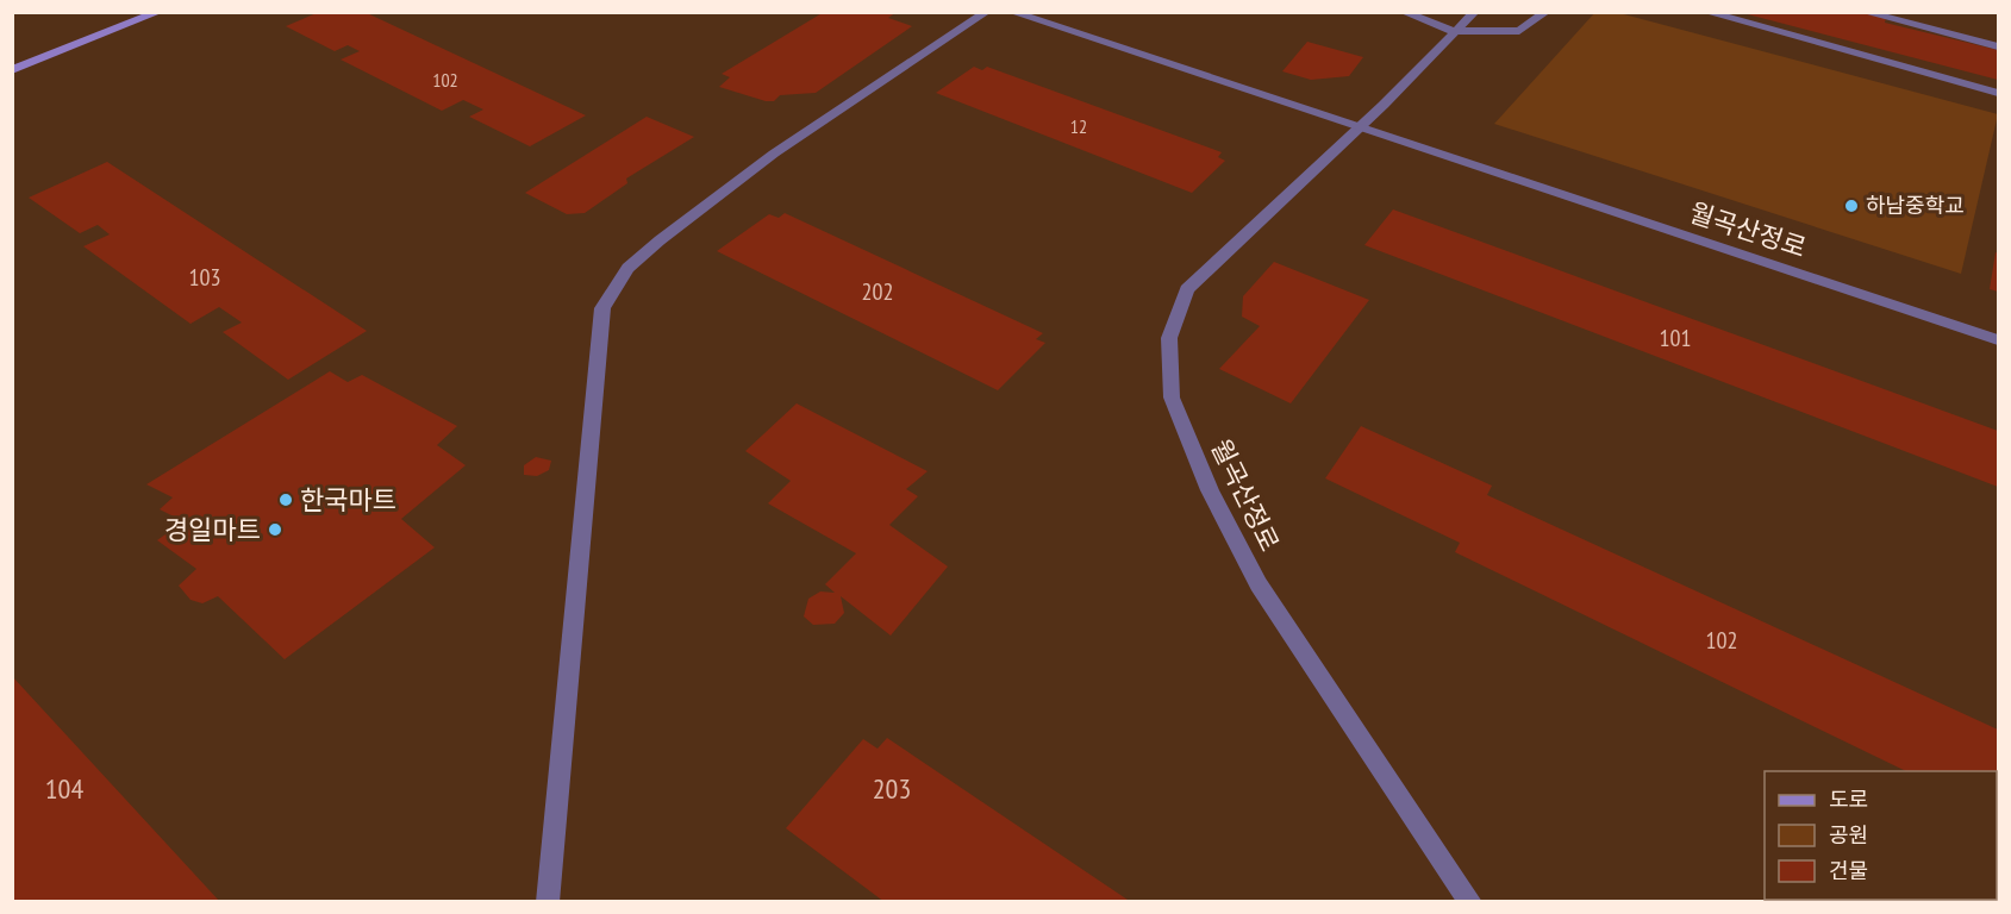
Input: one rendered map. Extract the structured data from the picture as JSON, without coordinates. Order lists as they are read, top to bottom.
{
  "streets": {
    "street": ["월곡산정로"]
  },
  "places": ["하남중학교", "한국마트", "경일마트"],
  "house_numbers": [
    "102",
    "12",
    "103",
    "202",
    "101",
    "102",
    "104",
    "203"
  ],
  "legend": ["도로", "공원", "건물"]
}
